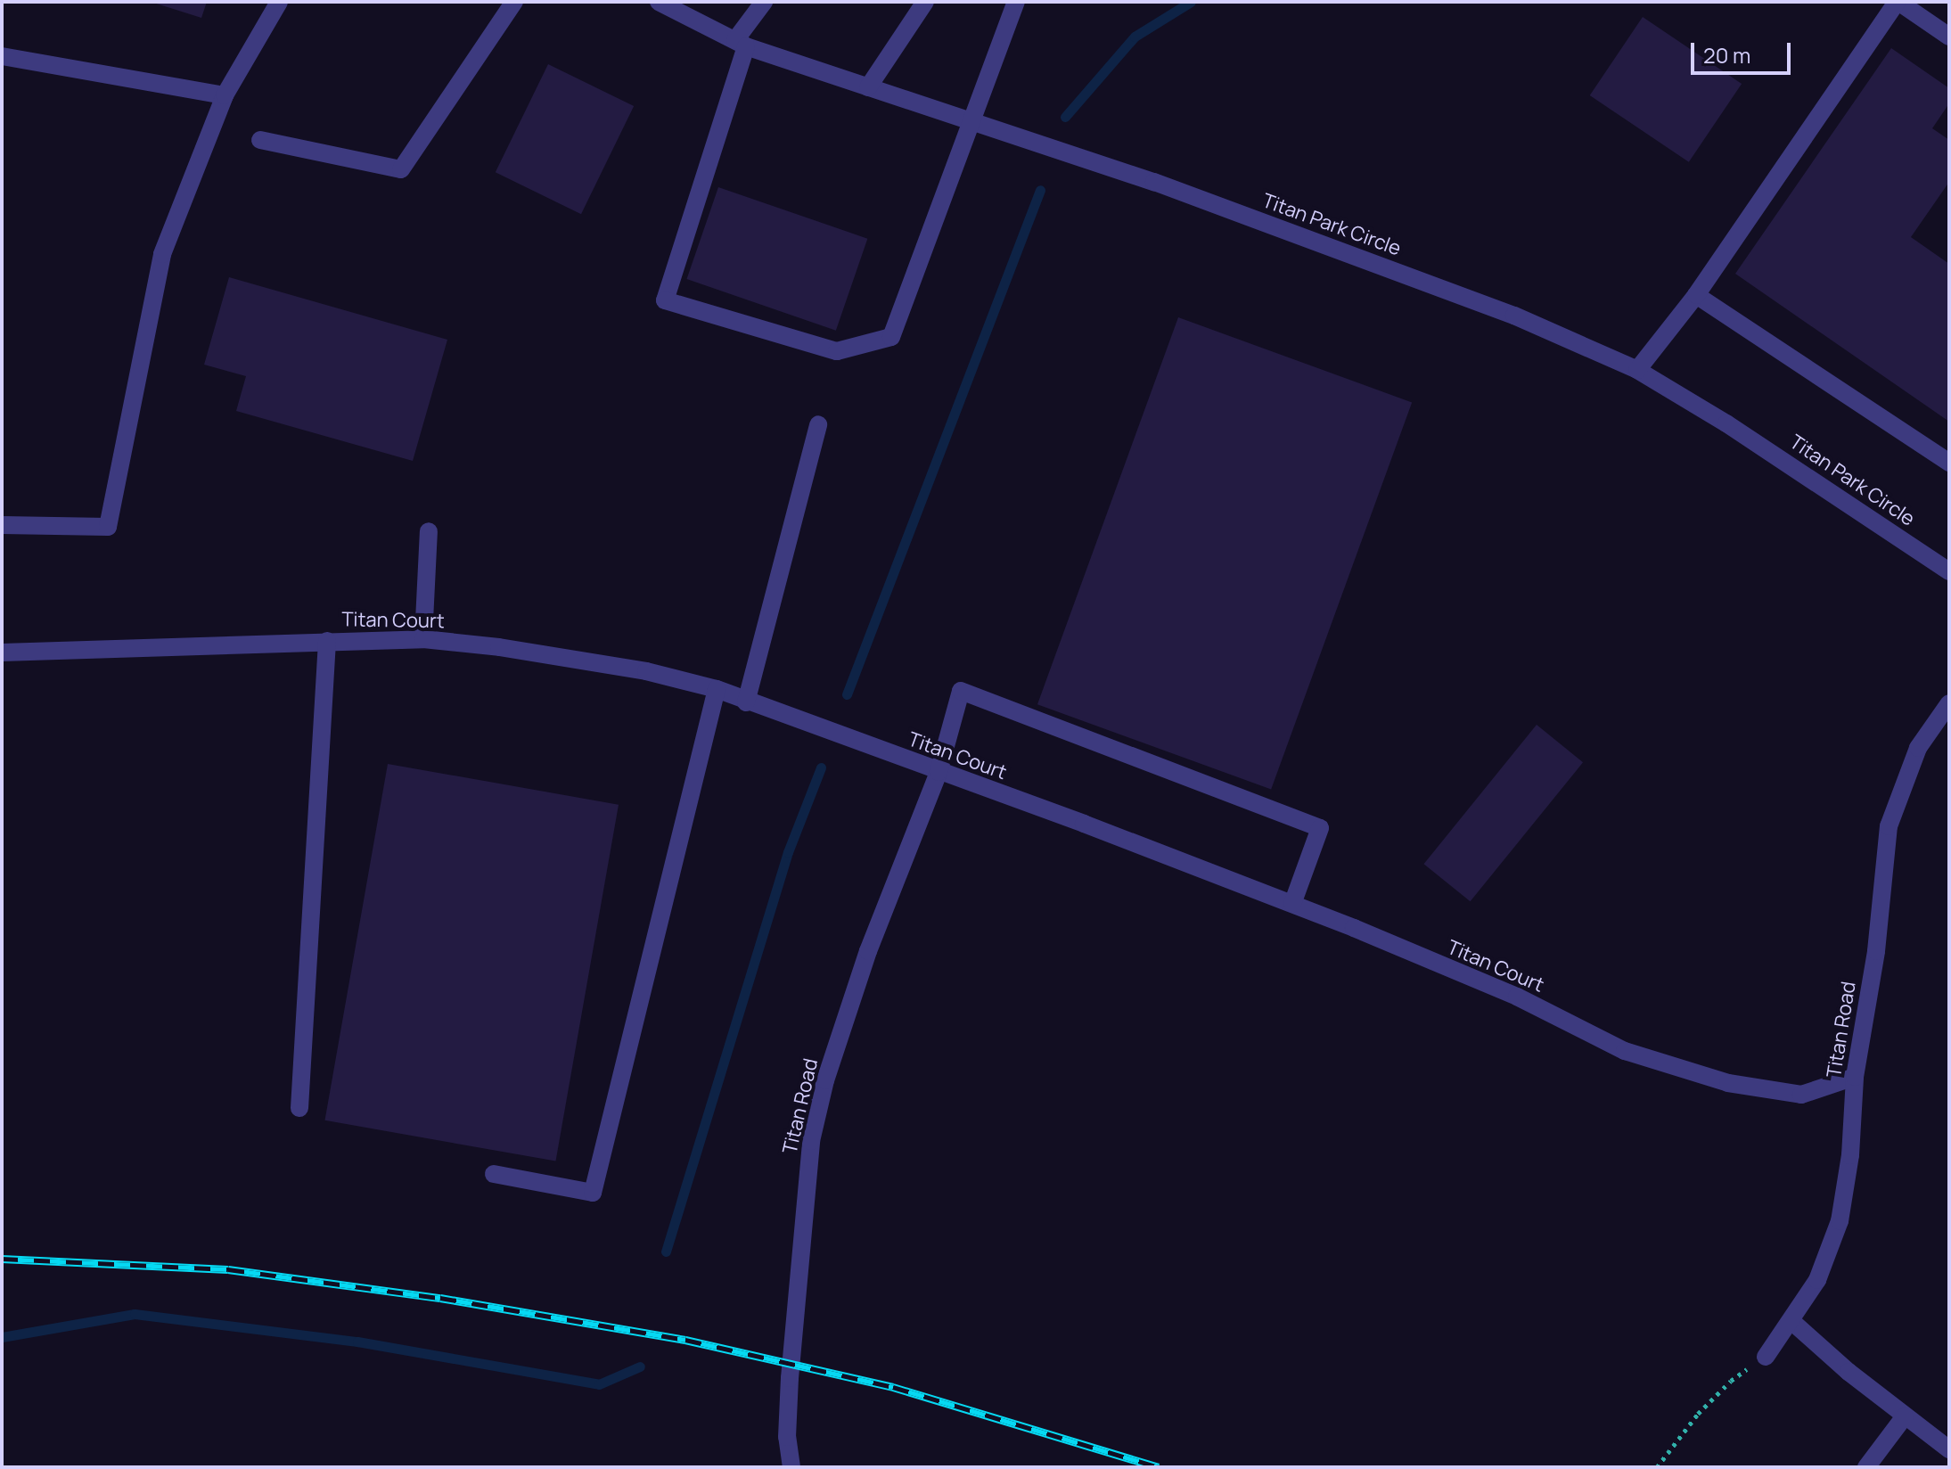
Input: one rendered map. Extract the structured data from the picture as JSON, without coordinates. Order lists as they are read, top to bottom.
{
  "streets": {
    "street": ["Titan Park Circle", "Titan Court", "Titan Road"]
  },
  "crossings": [
    ["Titan Court", "Titan Road"]
  ],
  "scale_bar": "20 m"
}
